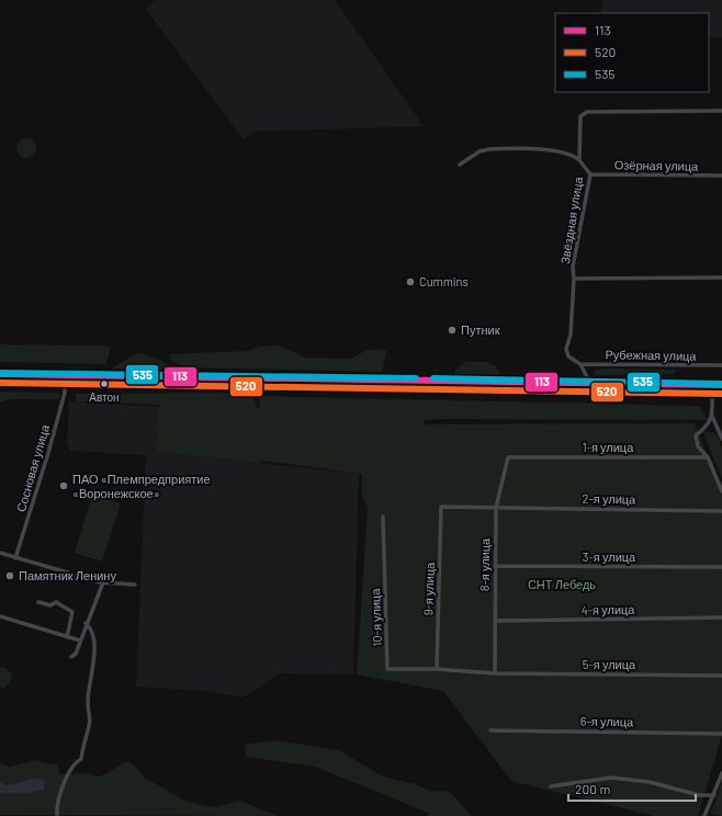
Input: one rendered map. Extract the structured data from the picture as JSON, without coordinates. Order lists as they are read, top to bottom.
{
  "streets": {
    "street": [
      "Озёрная улица",
      "Звёздная улица",
      "Рубежная улица",
      "1-я улица",
      "Сосновая улица",
      "2-я улица",
      "3-я улица",
      "8-я улица",
      "9-я улица",
      "4-я улица",
      "10-я улица",
      "5-я улица",
      "6-я улица"
    ]
  },
  "crossings": [
    ["Озёрная улица", "Звёздная улица"],
    ["Звёздная улица", "Рубежная улица"],
    ["1-я улица", "8-я улица"],
    ["2-я улица", "8-я улица"],
    ["2-я улица", "9-я улица"],
    ["3-я улица", "8-я улица"],
    ["8-я улица", "9-я улица"],
    ["8-я улица", "4-я улица"],
    ["8-я улица", "5-я улица"],
    ["9-я улица", "10-я улица"]
  ],
  "parks": ["СНТ Лебедь"],
  "places": [
    "Cummins",
    "Путник",
    "Автон",
    "ПАО «Племпредприятие «Воронежское»",
    "Памятник Ленину"
  ],
  "lines": ["transit line 535", "transit line 113", "transit line 520"],
  "legend": ["113", "520", "535"],
  "scale_bar": "200 m"
}
